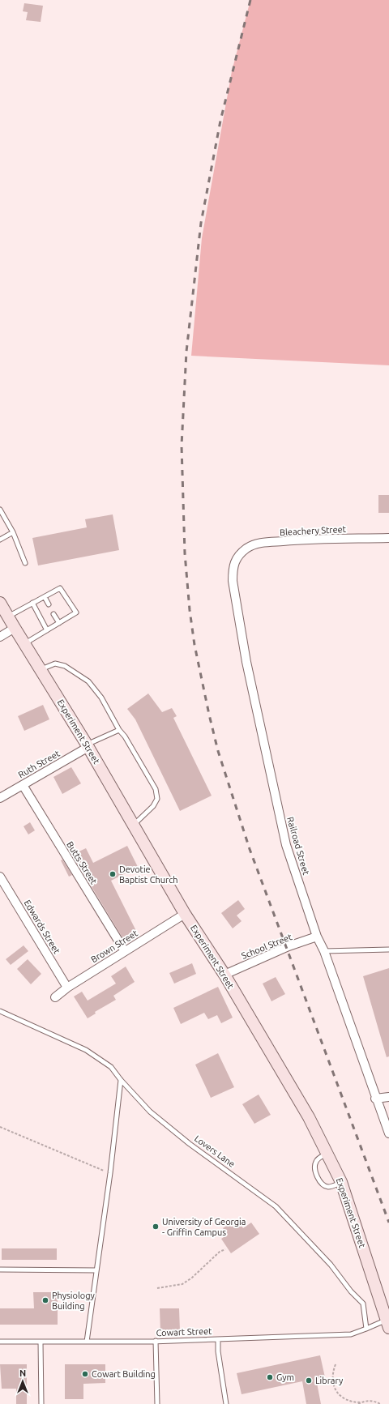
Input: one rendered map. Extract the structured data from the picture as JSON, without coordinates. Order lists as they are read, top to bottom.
{
  "streets": {
    "main road": ["Experiment Street"],
    "street": [
      "Bleachery Street",
      "Ruth Street",
      "Railroad Street",
      "Butts Street",
      "Edwards Street",
      "Brown Street",
      "School Street"
    ],
    "lane": ["Lovers Lane", "Cowart Street"]
  },
  "crossings": [
    ["Bleachery Street", "Railroad Street"],
    ["Experiment Street", "Ruth Street"],
    ["Experiment Street", "Brown Street"],
    ["Experiment Street", "School Street"],
    ["Ruth Street", "Butts Street"],
    ["Railroad Street", "School Street"],
    ["Butts Street", "Brown Street"],
    ["Edwards Street", "Brown Street"],
    ["Lovers Lane", "Cowart Street"]
  ],
  "places": [
    "Devotie Baptist Church",
    "University of Georgia - Griffin Campus",
    "Physiology Building",
    "Cowart Building",
    "Gym",
    "Library"
  ],
  "north": "top"
}
